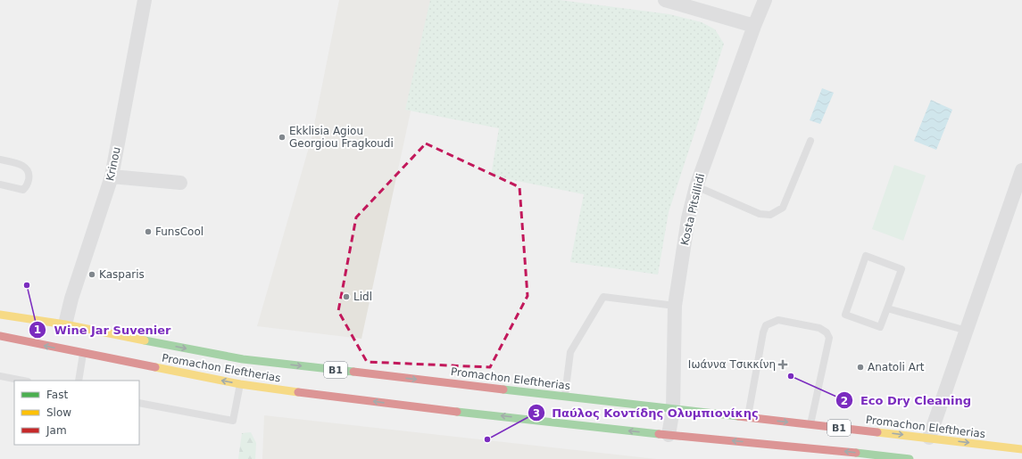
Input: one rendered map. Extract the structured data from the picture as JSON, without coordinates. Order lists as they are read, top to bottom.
{
  "streets": {
    "main road": ["Promachon Eleftherias", "B1"],
    "street": ["Krinou", "Kosta Pitsillidi"]
  },
  "crossings": [
    ["Krinou", "Promachon Eleftherias"],
    ["Kosta Pitsillidi", "Promachon Eleftherias"]
  ],
  "places": {
    "other": [
      "Ekklisia Agiou Georgiou Fragkoudi",
      "FunsCool",
      "Kasparis",
      "Wine Jar Suvenier",
      "Lidl",
      "Anatoli Art",
      "Eco Dry Cleaning",
      "Παύλος Κοντίδης Ολυμπιονίκης"
    ],
    "health": ["Ιωάννα Τσικκίνη"]
  },
  "legend": ["Fast", "Slow", "Jam"]
}
